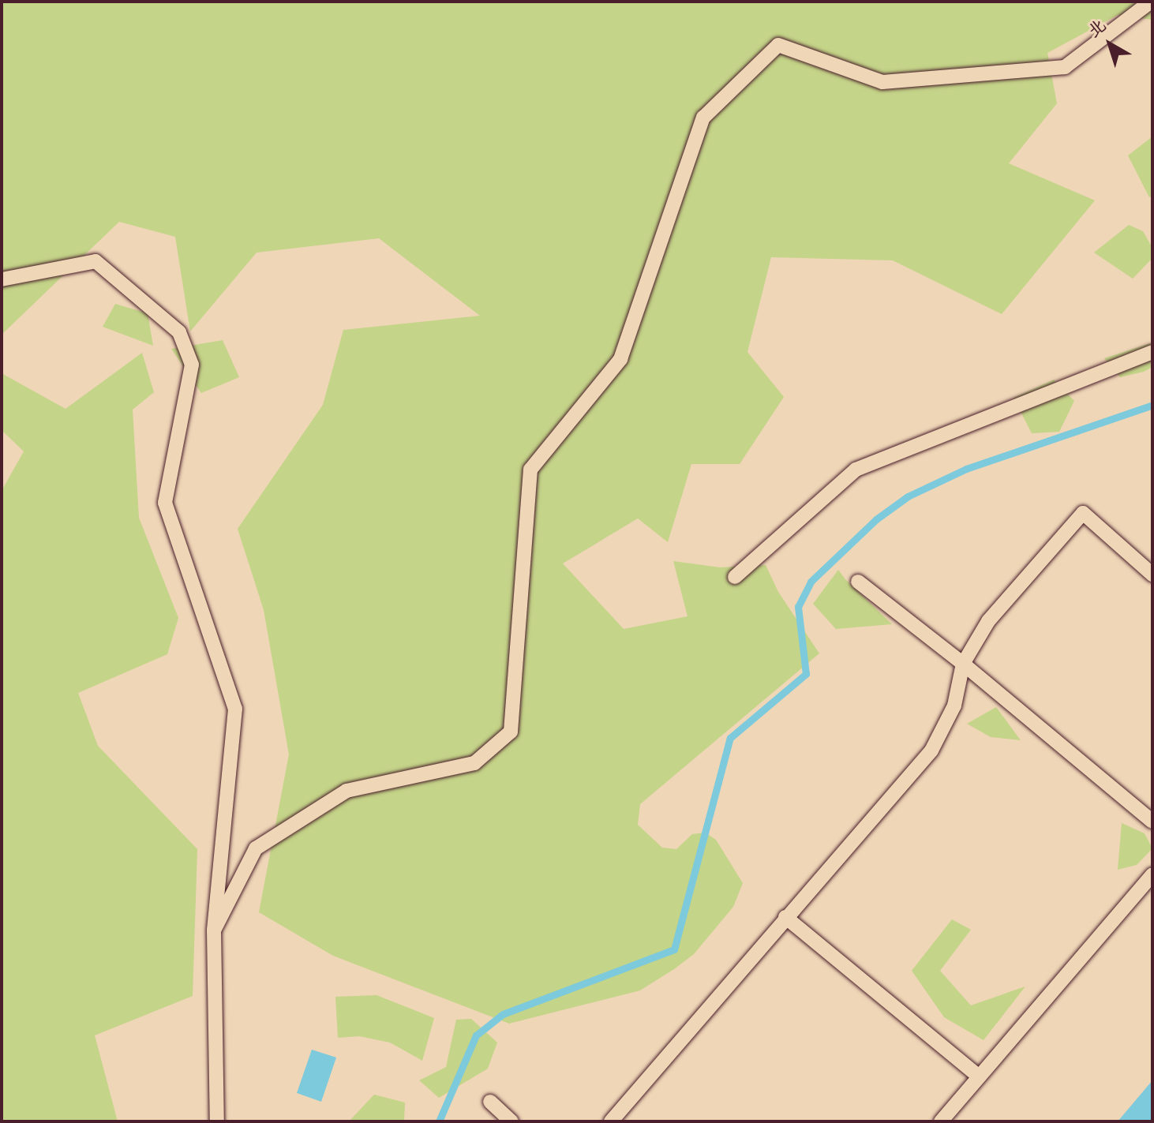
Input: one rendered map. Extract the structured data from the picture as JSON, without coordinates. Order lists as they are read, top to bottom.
{
  "north": "top left"
}
